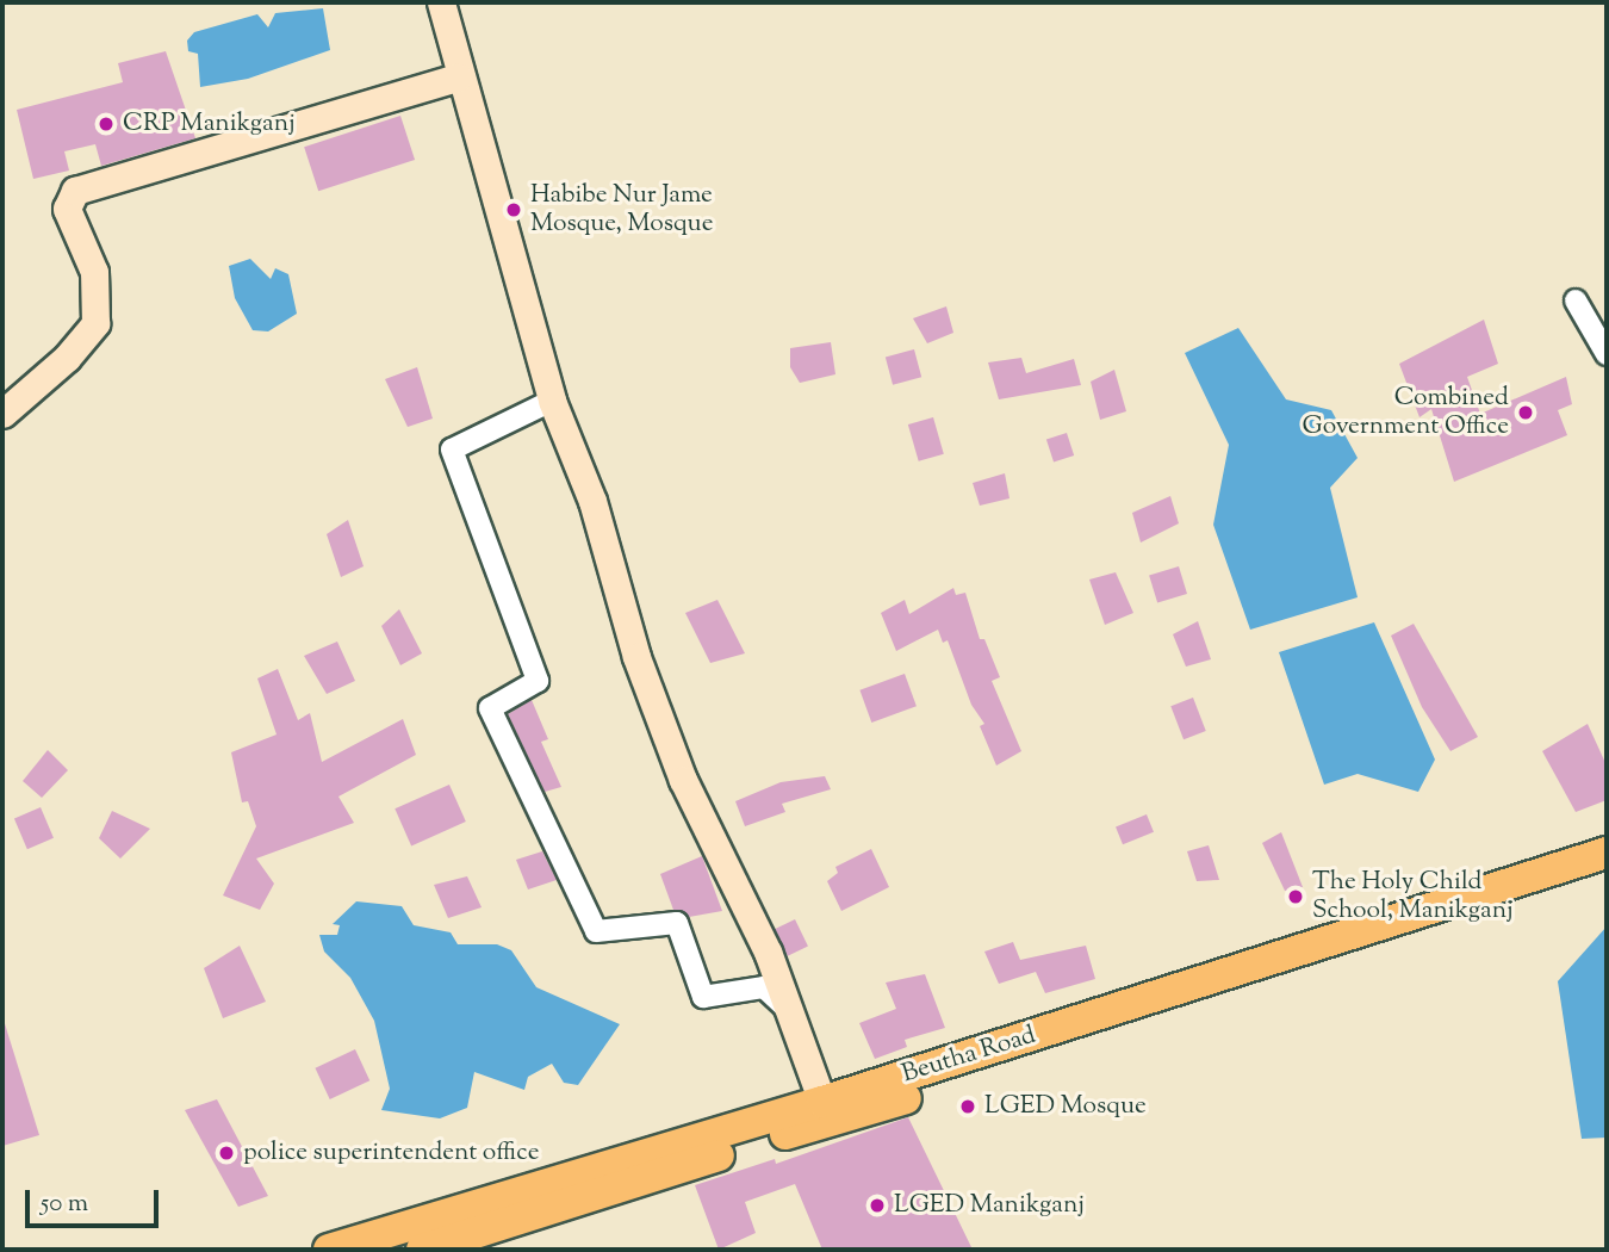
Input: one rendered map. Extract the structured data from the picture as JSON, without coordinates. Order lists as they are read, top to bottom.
{
  "streets": {
    "main road": ["Beutha Road"]
  },
  "places": [
    "CRP Manikganj",
    "Habibe Nur Jame Mosque, Mosque",
    "Combined Government Office",
    "The Holy Child School, Manikganj",
    "LGED Mosque",
    "police superintendent office",
    "LGED Manikganj"
  ],
  "scale_bar": "50 m"
}
